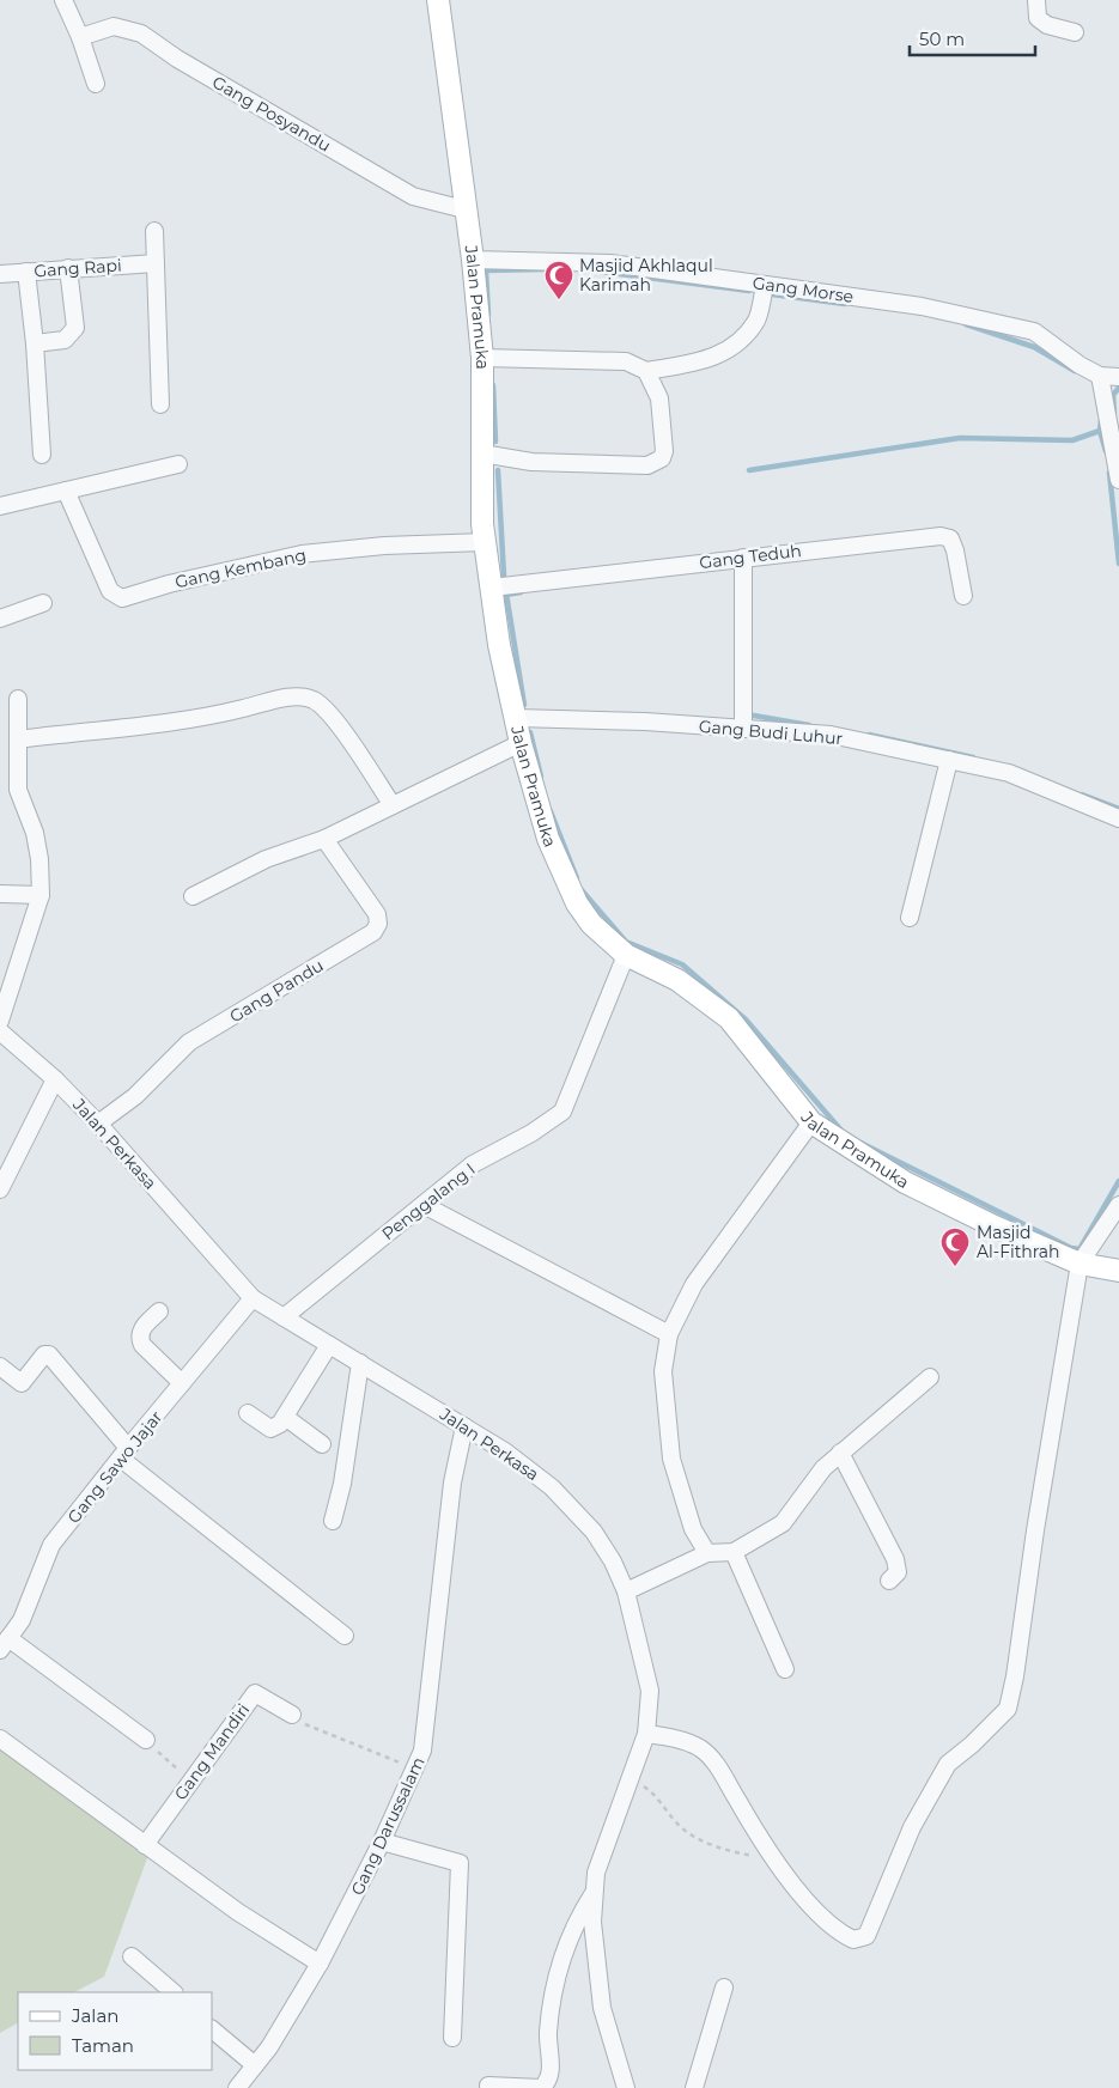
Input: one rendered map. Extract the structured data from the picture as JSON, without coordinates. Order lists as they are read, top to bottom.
{
  "streets": {
    "main road": ["Jalan Pramuka"],
    "street": [
      "Gang Posyandu",
      "Gang Rapi",
      "Gang Morse",
      "Gang Teduh",
      "Gang Kembang",
      "Gang Budi Luhur",
      "Gang Pandu",
      "Jalan Perkasa",
      "Penggalang I",
      "Gang Sawo Jajar",
      "Gang Mandiri",
      "Gang Darussalam"
    ]
  },
  "crossings": [
    ["Gang Posyandu", "Jalan Pramuka"],
    ["Gang Morse", "Jalan Pramuka"],
    ["Jalan Pramuka", "Gang Teduh"],
    ["Jalan Pramuka", "Gang Kembang"],
    ["Jalan Pramuka", "Gang Budi Luhur"],
    ["Jalan Pramuka", "Penggalang I"],
    ["Gang Pandu", "Jalan Perkasa"],
    ["Jalan Perkasa", "Penggalang I"],
    ["Jalan Perkasa", "Gang Sawo Jajar"],
    ["Jalan Perkasa", "Gang Darussalam"]
  ],
  "places": {
    "mosque": ["Masjid Akhlaqul Karimah", "Masjid Al-Fithrah"]
  },
  "legend": ["Jalan", "Taman"],
  "scale_bar": "50 m"
}
